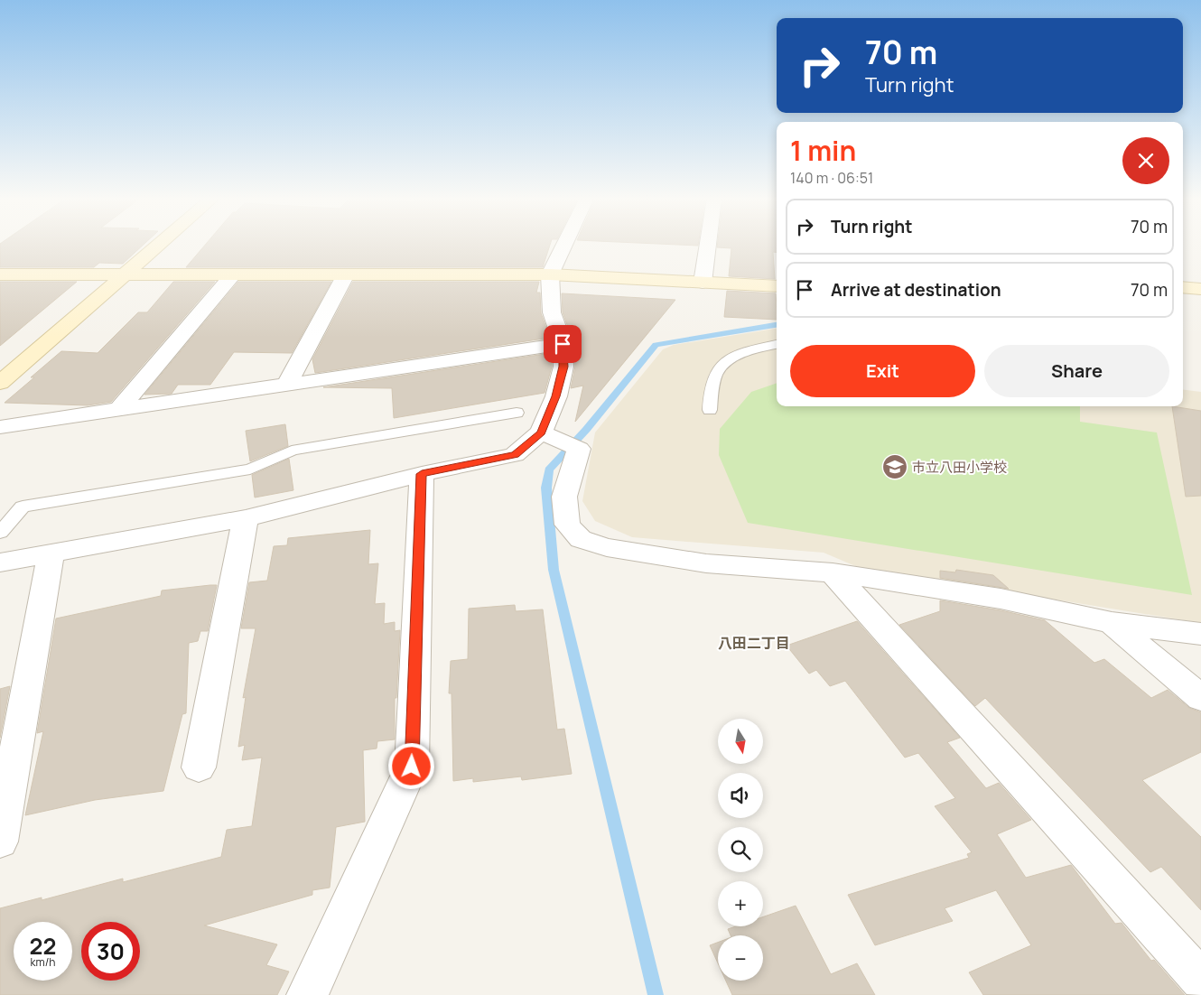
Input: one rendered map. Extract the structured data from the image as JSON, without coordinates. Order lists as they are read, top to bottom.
{
  "districts": ["八田二丁目"],
  "places": {
    "school or university": ["市立八田小学校"]
  },
  "north": "bottom",
  "page": {
    "turn": ["70 m", "Turn right"],
    "heading": ["1 min", "140 m · 06:51"],
    "list": [
      {
        "name": "Turn right",
        "value": "70 m"
      },
      {
        "name": "Arrive at destination",
        "value": "70 m"
      }
    ],
    "buttons": ["Exit", "Share"],
    "map_buttons": ["+", "−"],
    "speed": "22 km/h",
    "limit": "30"
  }
}
